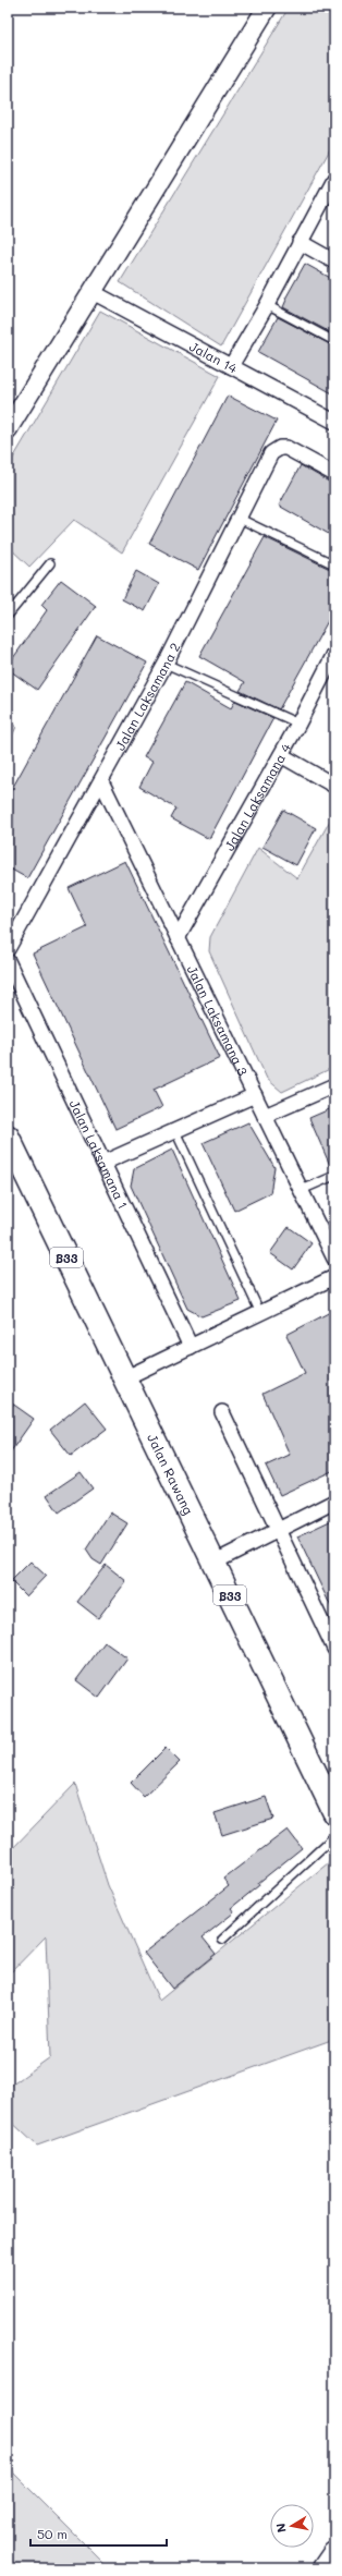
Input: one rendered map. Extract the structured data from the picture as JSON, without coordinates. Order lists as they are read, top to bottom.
{
  "streets": {
    "main road": ["B33", "Jalan Rawang"],
    "street": [
      "Jalan 14",
      "Jalan Laksamana 2",
      "Jalan Laksamana 4",
      "Jalan Laksamana 3",
      "Jalan Laksamana 1"
    ]
  },
  "crossings": [
    ["Jalan Laksamana 2", "Jalan Laksamana 3"],
    ["Jalan Laksamana 4", "Jalan Laksamana 3"]
  ],
  "scale_bar": "50 m",
  "north": "left"
}
